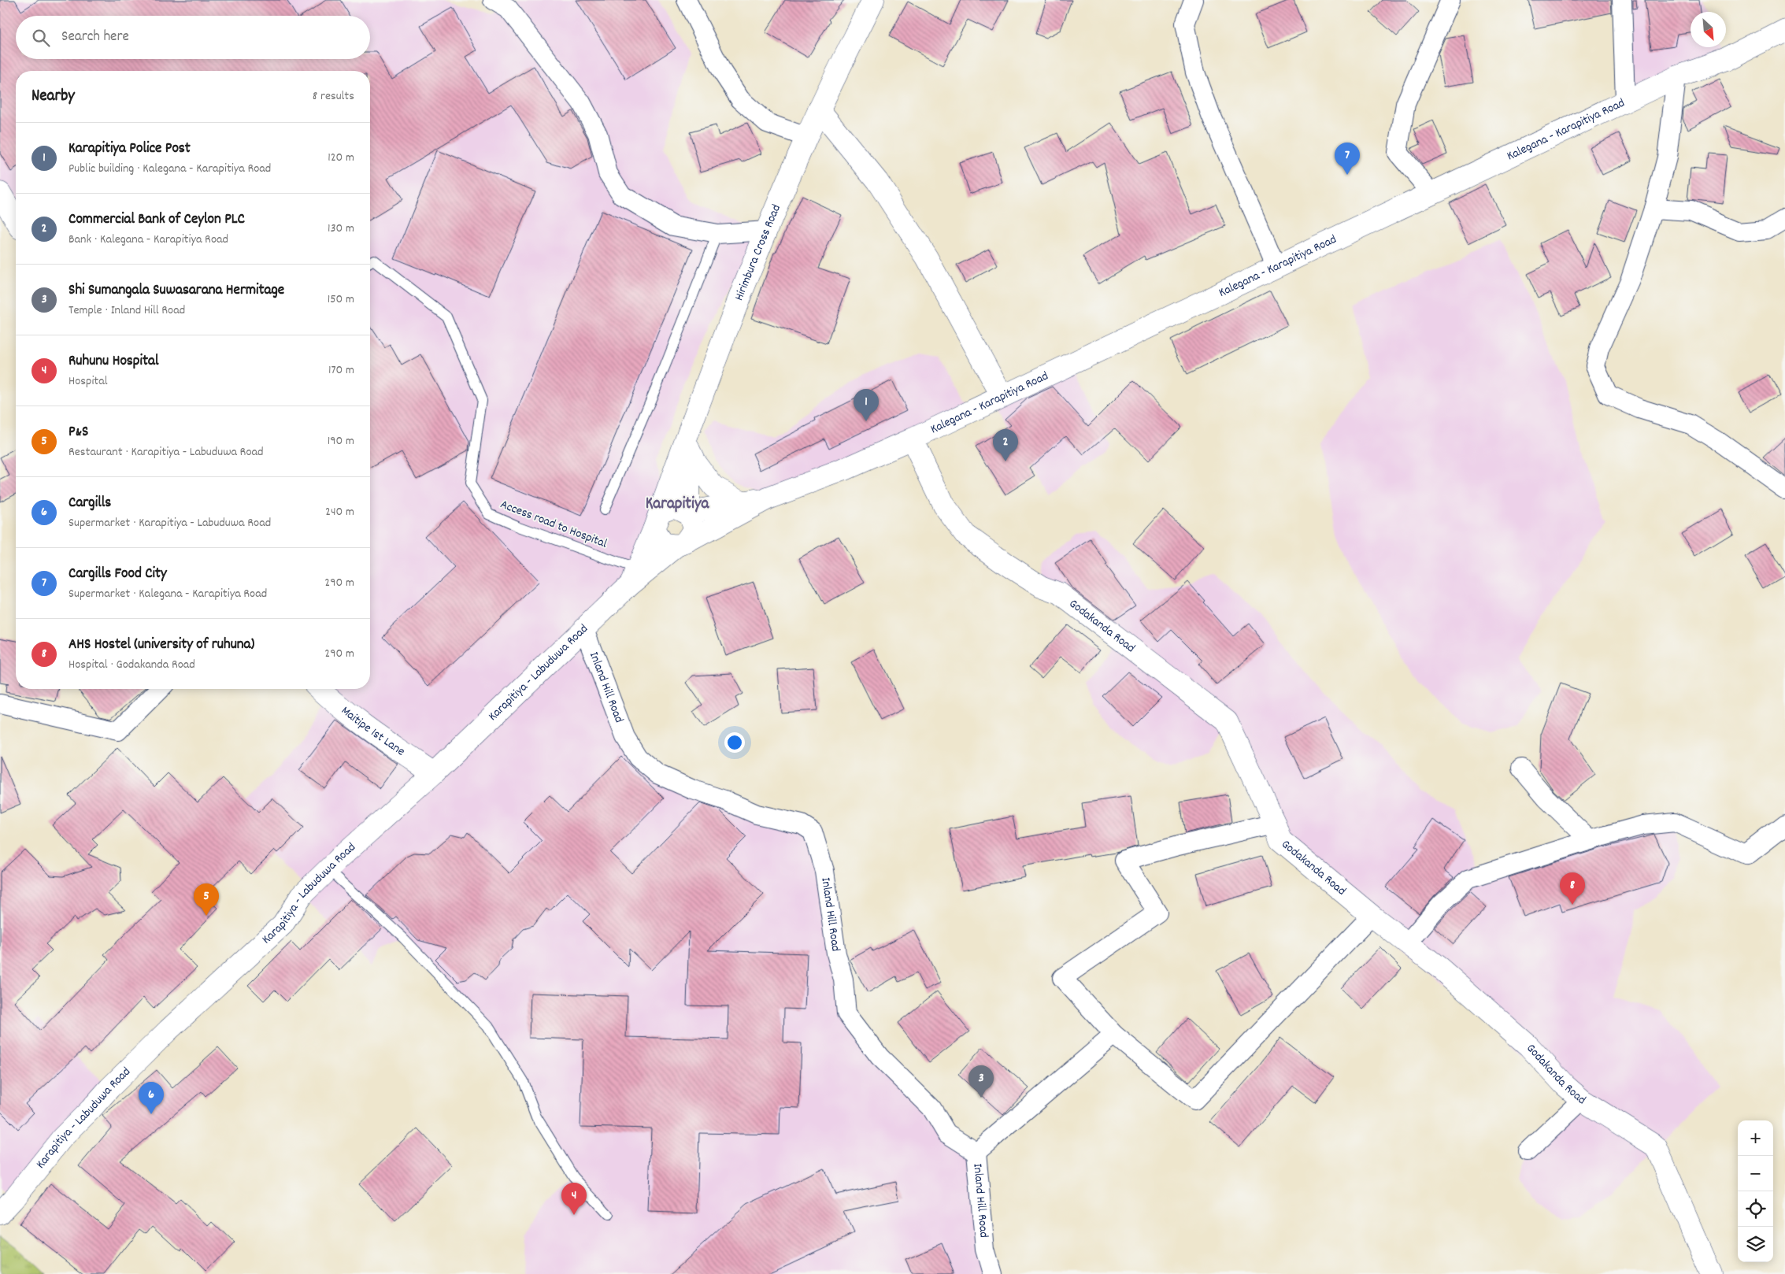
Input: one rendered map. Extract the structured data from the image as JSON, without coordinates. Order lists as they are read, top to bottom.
{
  "streets": {
    "main road": [
      "Kalegana - Karapitiya Road",
      "Hirimbura Cross Road",
      "Godakanda Road",
      "Karapitiya - Labuduwa Road",
      "Maitipe 1st Lane"
    ],
    "street": ["Inland Hill Road"],
    "lane": ["Access road to Hospital"]
  },
  "crossings": [
    ["Kalegana - Karapitiya Road", "Hirimbura Cross Road"],
    ["Kalegana - Karapitiya Road", "Godakanda Road"],
    ["Kalegana - Karapitiya Road", "Karapitiya - Labuduwa Road"],
    ["Hirimbura Cross Road", "Karapitiya - Labuduwa Road"],
    ["Access road to Hospital", "Karapitiya - Labuduwa Road"],
    ["Karapitiya - Labuduwa Road", "Inland Hill Road"],
    ["Karapitiya - Labuduwa Road", "Maitipe 1st Lane"]
  ],
  "districts": ["Karapitiya"],
  "north": "bottom right",
  "page": {
    "search": "Search here",
    "heading": ["Nearby", "8 results"],
    "list": [
      {
        "mark": "1",
        "name": "Karapitiya Police Post",
        "note": "Public building · Kalegana - Karapitiya Road",
        "value": "120 m"
      },
      {
        "mark": "2",
        "name": "Commercial Bank of Ceylon PLC",
        "note": "Bank · Kalegana - Karapitiya Road",
        "value": "130 m"
      },
      {
        "mark": "3",
        "name": "Shi Sumangala Suwasarana Hermitage",
        "note": "Temple · Inland Hill Road",
        "value": "150 m"
      },
      {
        "mark": "4",
        "name": "Ruhunu Hospital",
        "note": "Hospital",
        "value": "170 m"
      },
      {
        "mark": "5",
        "name": "P&S",
        "note": "Restaurant · Karapitiya - Labuduwa Road",
        "value": "190 m"
      },
      {
        "mark": "6",
        "name": "Cargills",
        "note": "Supermarket · Karapitiya - Labuduwa Road",
        "value": "240 m"
      },
      {
        "mark": "7",
        "name": "Cargills Food City",
        "note": "Supermarket · Kalegana - Karapitiya Road",
        "value": "290 m"
      },
      {
        "mark": "8",
        "name": "AHS Hostel (university of ruhuna)",
        "note": "Hospital · Godakanda Road",
        "value": "290 m"
      }
    ],
    "pins": [
      "7",
      "1",
      "2",
      "8",
      "5",
      "3",
      "6",
      "4"
    ],
    "map_buttons": ["+", "−"]
  }
}
